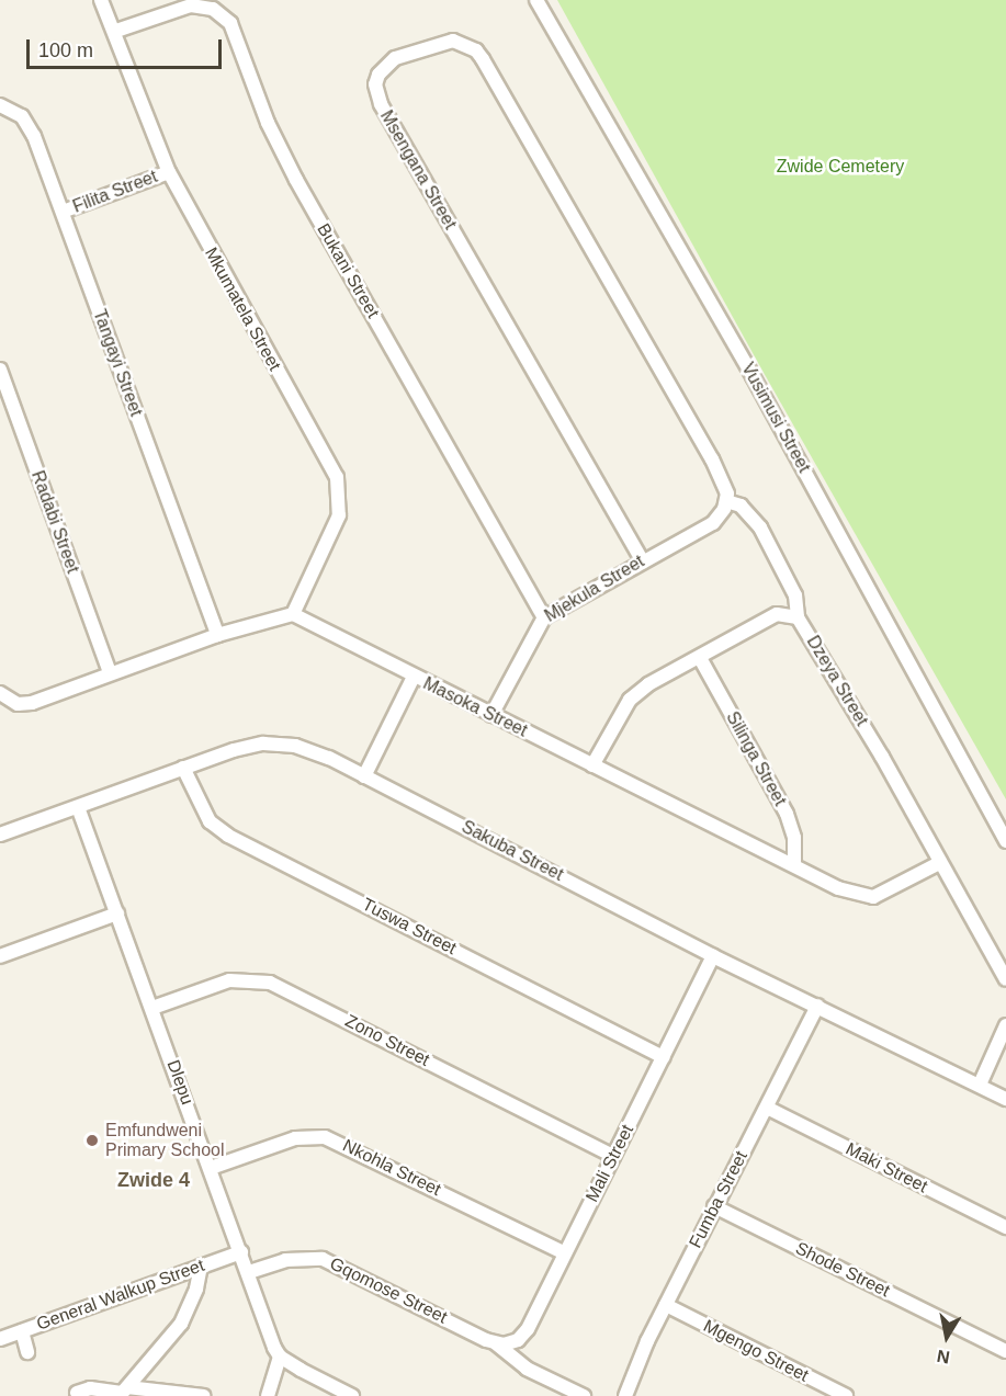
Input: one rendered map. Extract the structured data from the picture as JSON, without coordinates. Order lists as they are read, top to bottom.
{
  "streets": {
    "street": [
      "Msengana Street",
      "Filita Street",
      "Bukani Street",
      "Mkumatela Street",
      "Tangayi Street",
      "Vusimusi Street",
      "Radabi Street",
      "Mjekula Street",
      "Dzeya Street",
      "Masoka Street",
      "Silinga Street",
      "Sakuba Street",
      "Tuswa Street",
      "Zono Street",
      "Dlepu",
      "Mali Street",
      "Nkohla Street",
      "Maki Street",
      "Fumba Street",
      "Shode Street",
      "Gqomose Street",
      "General Walkup Street",
      "Mgengo Street"
    ]
  },
  "crossings": [
    ["Msengana Street", "Mjekula Street"],
    ["Filita Street", "Mkumatela Street"],
    ["Filita Street", "Tangayi Street"],
    ["Bukani Street", "Mkumatela Street"],
    ["Bukani Street", "Mjekula Street"],
    ["Mkumatela Street", "Masoka Street"],
    ["Mjekula Street", "Masoka Street"],
    ["Dzeya Street", "Masoka Street"],
    ["Dzeya Street", "Silinga Street"],
    ["Masoka Street", "Silinga Street"],
    ["Sakuba Street", "Tuswa Street"],
    ["Sakuba Street", "Dlepu"],
    ["Sakuba Street", "Mali Street"],
    ["Sakuba Street", "Fumba Street"],
    ["Tuswa Street", "Mali Street"],
    ["Zono Street", "Dlepu"],
    ["Zono Street", "Mali Street"],
    ["Dlepu", "Nkohla Street"],
    ["Dlepu", "Gqomose Street"],
    ["Dlepu", "General Walkup Street"],
    ["Mali Street", "Nkohla Street"],
    ["Mali Street", "Gqomose Street"],
    ["Maki Street", "Fumba Street"],
    ["Fumba Street", "Shode Street"],
    ["Fumba Street", "Mgengo Street"]
  ],
  "districts": ["Zwide 4"],
  "parks": ["Zwide Cemetery"],
  "places": ["Emfundweni Primary School"],
  "scale_bar": "100 m",
  "north": "bottom"
}
